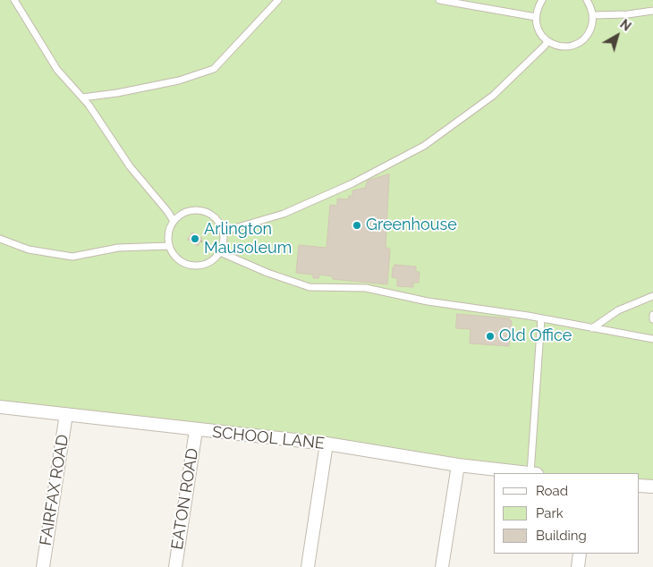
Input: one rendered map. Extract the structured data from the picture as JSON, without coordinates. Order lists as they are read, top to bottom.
{
  "streets": {
    "street": ["SCHOOL LANE", "FAIRFAX ROAD", "EATON ROAD"]
  },
  "crossings": [
    ["SCHOOL LANE", "FAIRFAX ROAD"],
    ["SCHOOL LANE", "EATON ROAD"]
  ],
  "places": ["Greenhouse", "Arlington Mausoleum", "Old Office"],
  "legend": ["Road", "Park", "Building"],
  "north": "top right"
}
